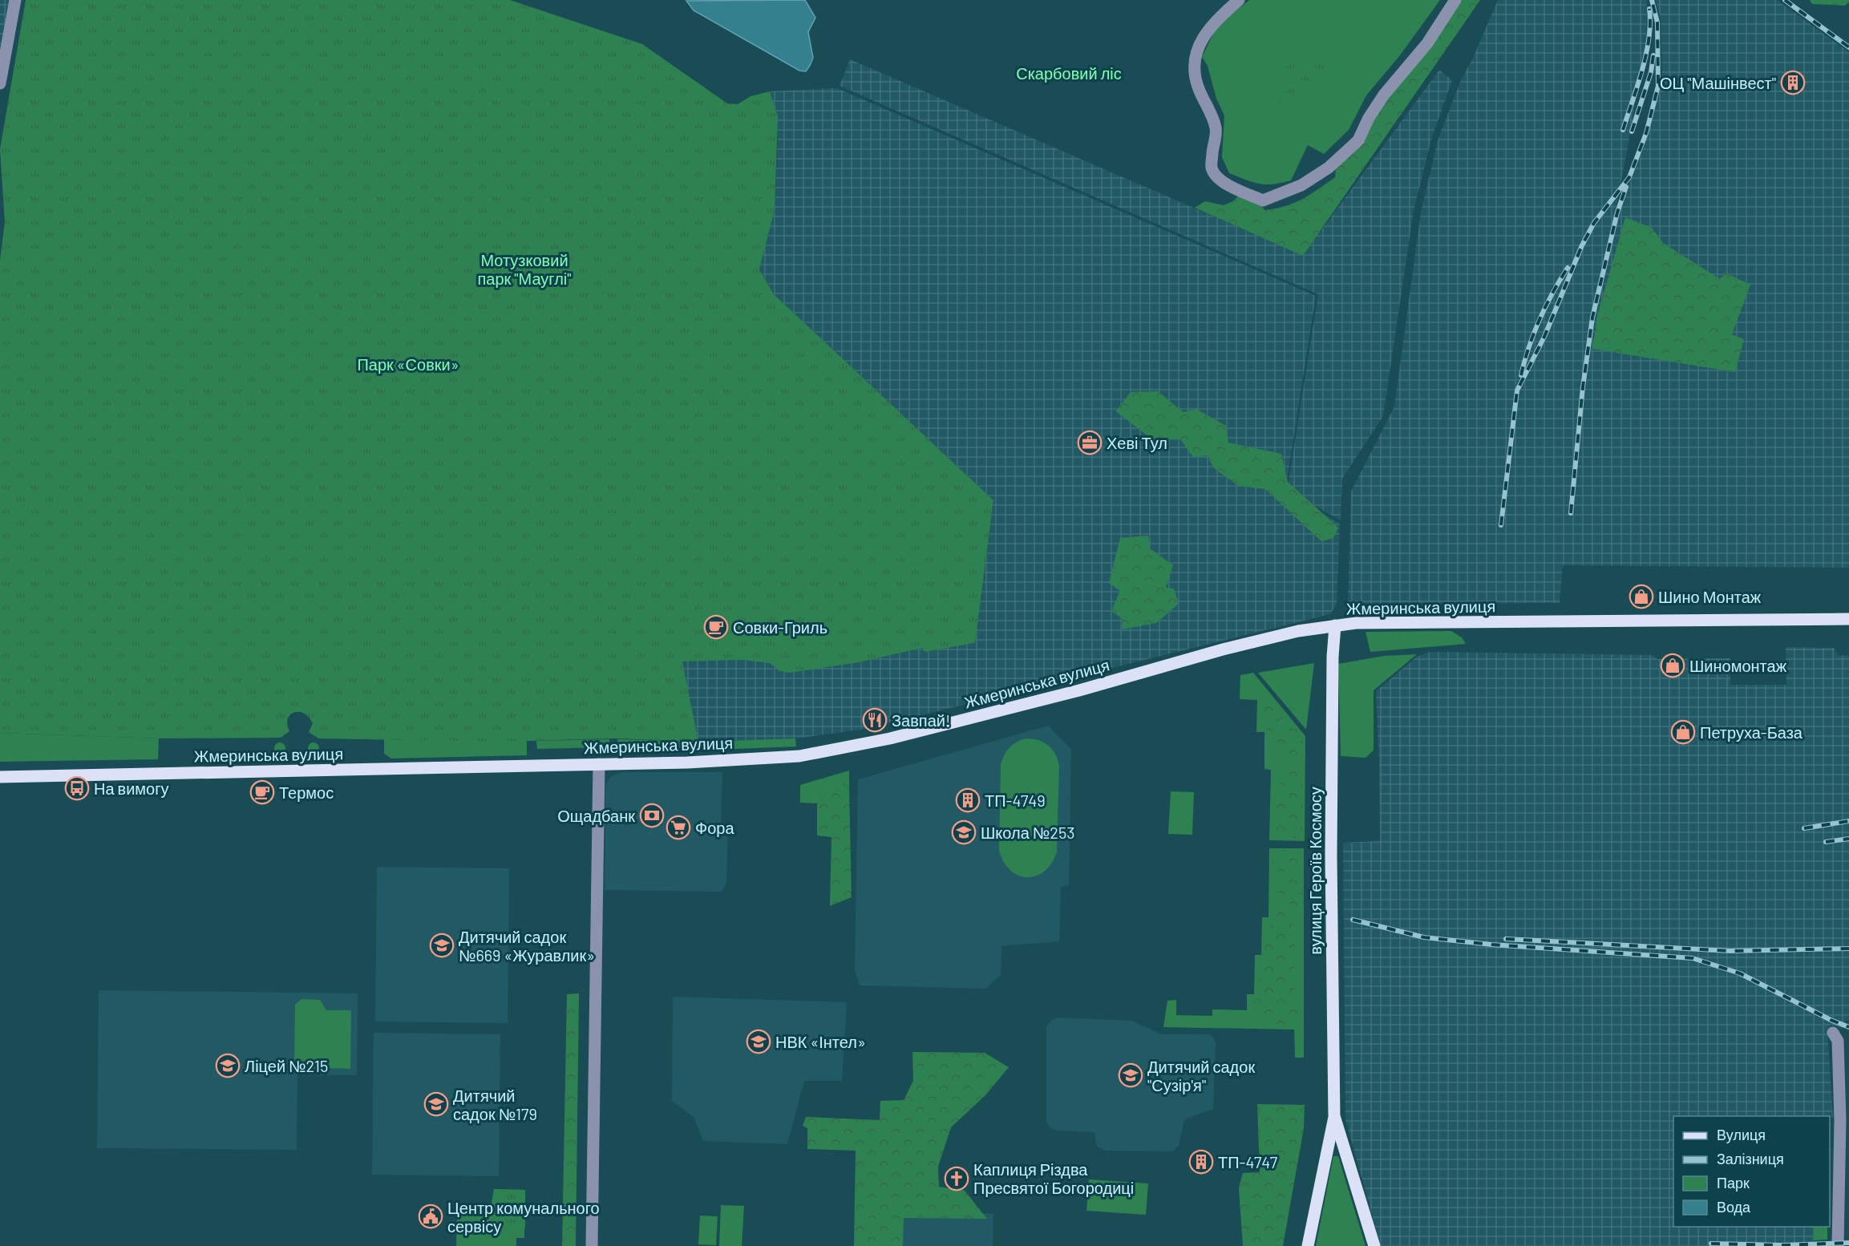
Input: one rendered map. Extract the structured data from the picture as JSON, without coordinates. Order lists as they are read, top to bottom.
{
  "streets": {
    "main road": ["Жмеринська вулиця", "вулиця Героїв Космосу"]
  },
  "crossings": [
    ["Жмеринська вулиця", "вулиця Героїв Космосу"]
  ],
  "parks": ["Скарбовий ліс", "Мотузковий парк \"Мауглі\"", "Парк «Совки»"],
  "places": {
    "building": ["ОЦ \"Машінвест\"", "ТП-4749", "ТП-4747"],
    "office": ["Хеві Тул"],
    "shop": ["Шино Монтаж", "Шиномонтаж", "Петруха-База"],
    "cafe": ["Совки-Гриль", "Термос"],
    "restaurant": ["Завпай!"],
    "bus stop": ["На вимогу"],
    "bank": ["Ощадбанк"],
    "supermarket": ["Фора"],
    "school or university": [
      "Школа №253",
      "Дитячий садок №669 «Журавлик»",
      "НВК «Інтел»",
      "Ліцей №215",
      "Дитячий садок \"Сузір'я\"",
      "Дитячий садок №179"
    ],
    "church": ["Каплиця Різдва Пресвятої Богородиці"],
    "public building": ["Центр комунального сервісу"]
  },
  "legend": [
    "Вулиця",
    "Залізниця",
    "Парк",
    "Вода"
  ]
}
